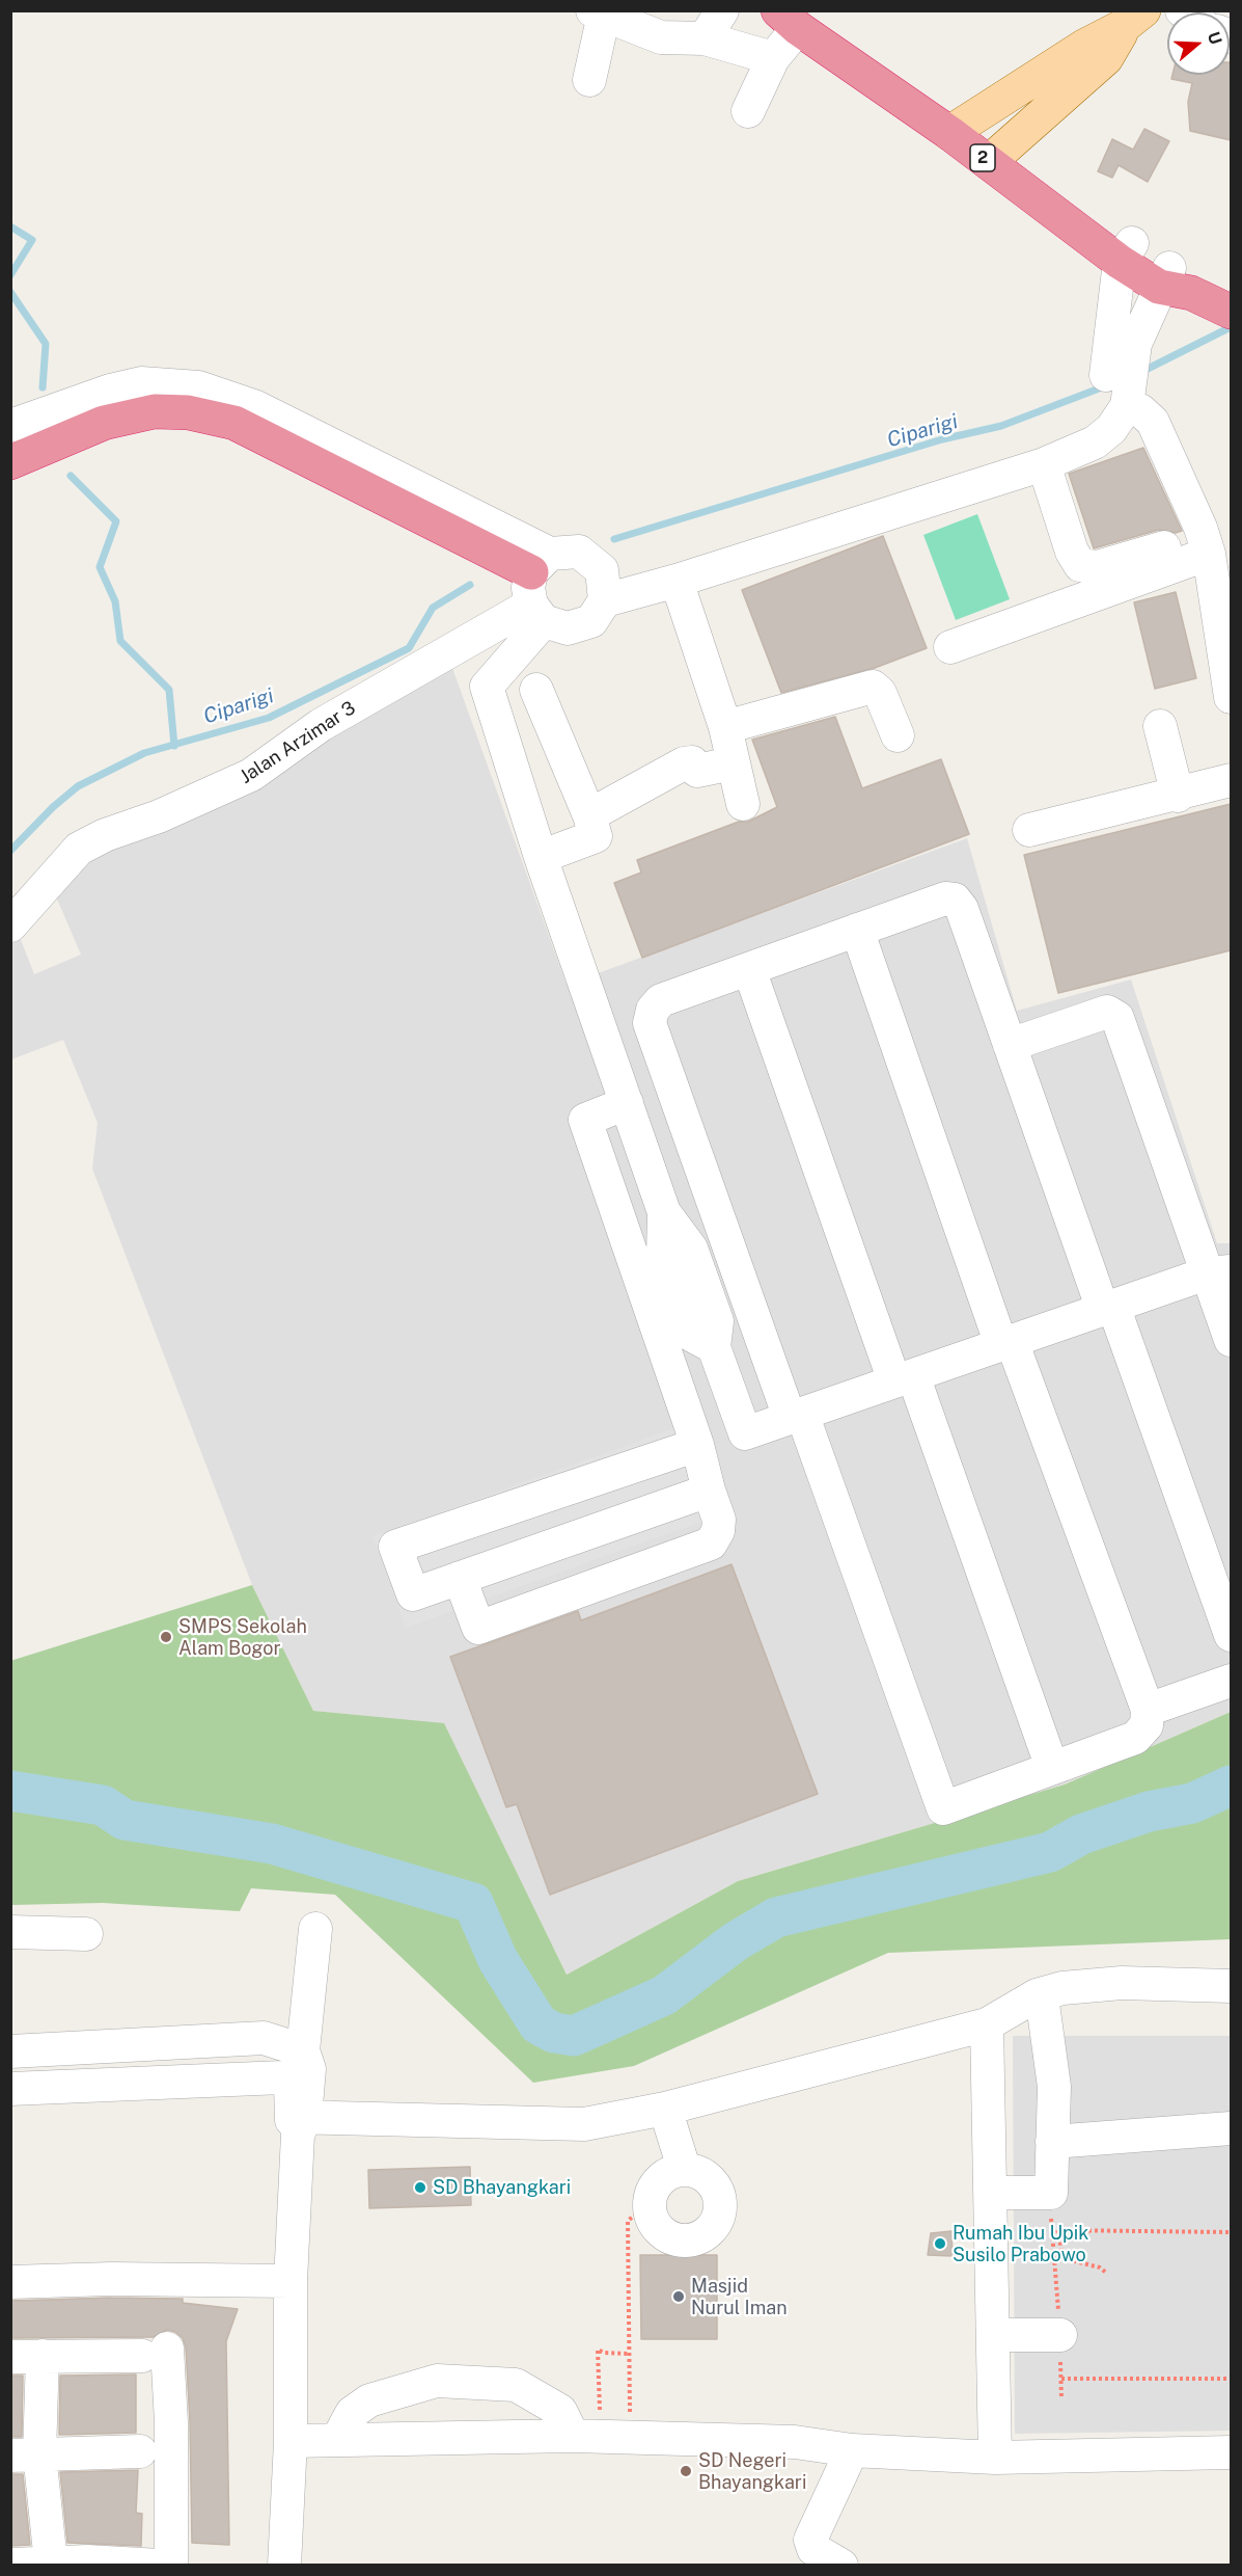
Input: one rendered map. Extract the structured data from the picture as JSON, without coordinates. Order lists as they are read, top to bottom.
{
  "streets": {
    "highway": ["2"],
    "street": ["Jalan Arzimar 3"]
  },
  "water": ["Ciparigi"],
  "places": [
    "SMPS Sekolah Alam Bogor",
    "SD Bhayangkari",
    "Rumah Ibu Upik Susilo Prabowo",
    "Masjid Nurul Iman",
    "SD Negeri Bhayangkari"
  ],
  "north": "right"
}
